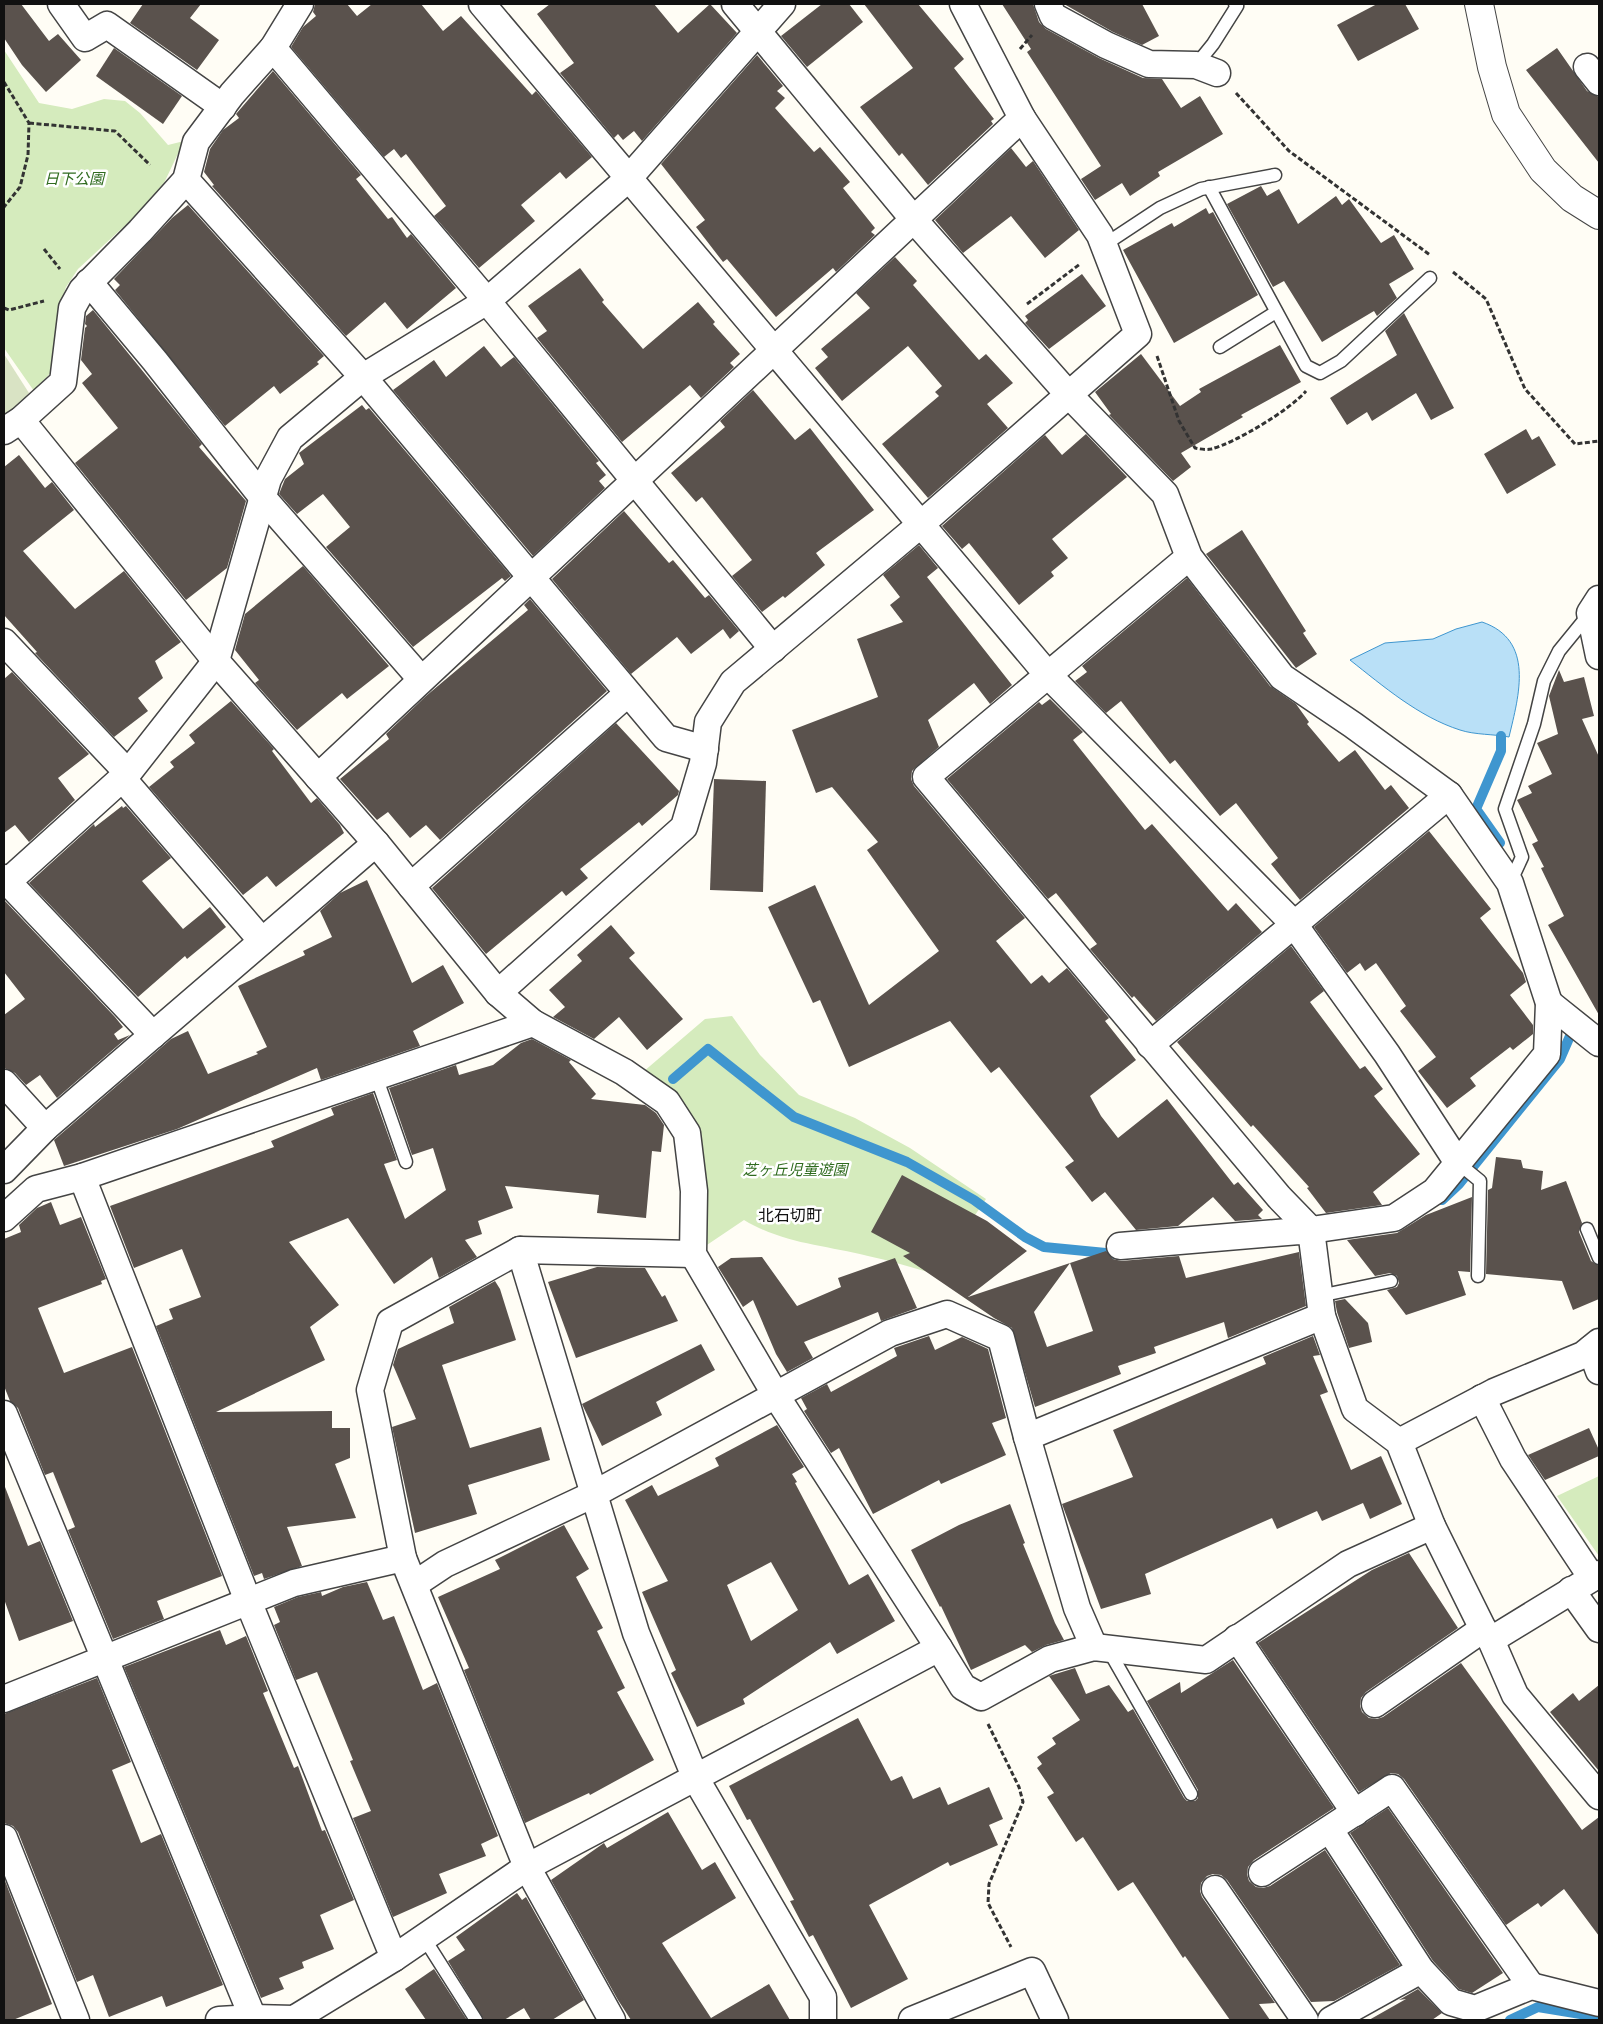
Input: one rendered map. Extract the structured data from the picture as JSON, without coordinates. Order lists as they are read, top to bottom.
{
  "districts": ["北石切町"],
  "parks": ["日下公園", "芝ヶ丘児童遊園"]
}
